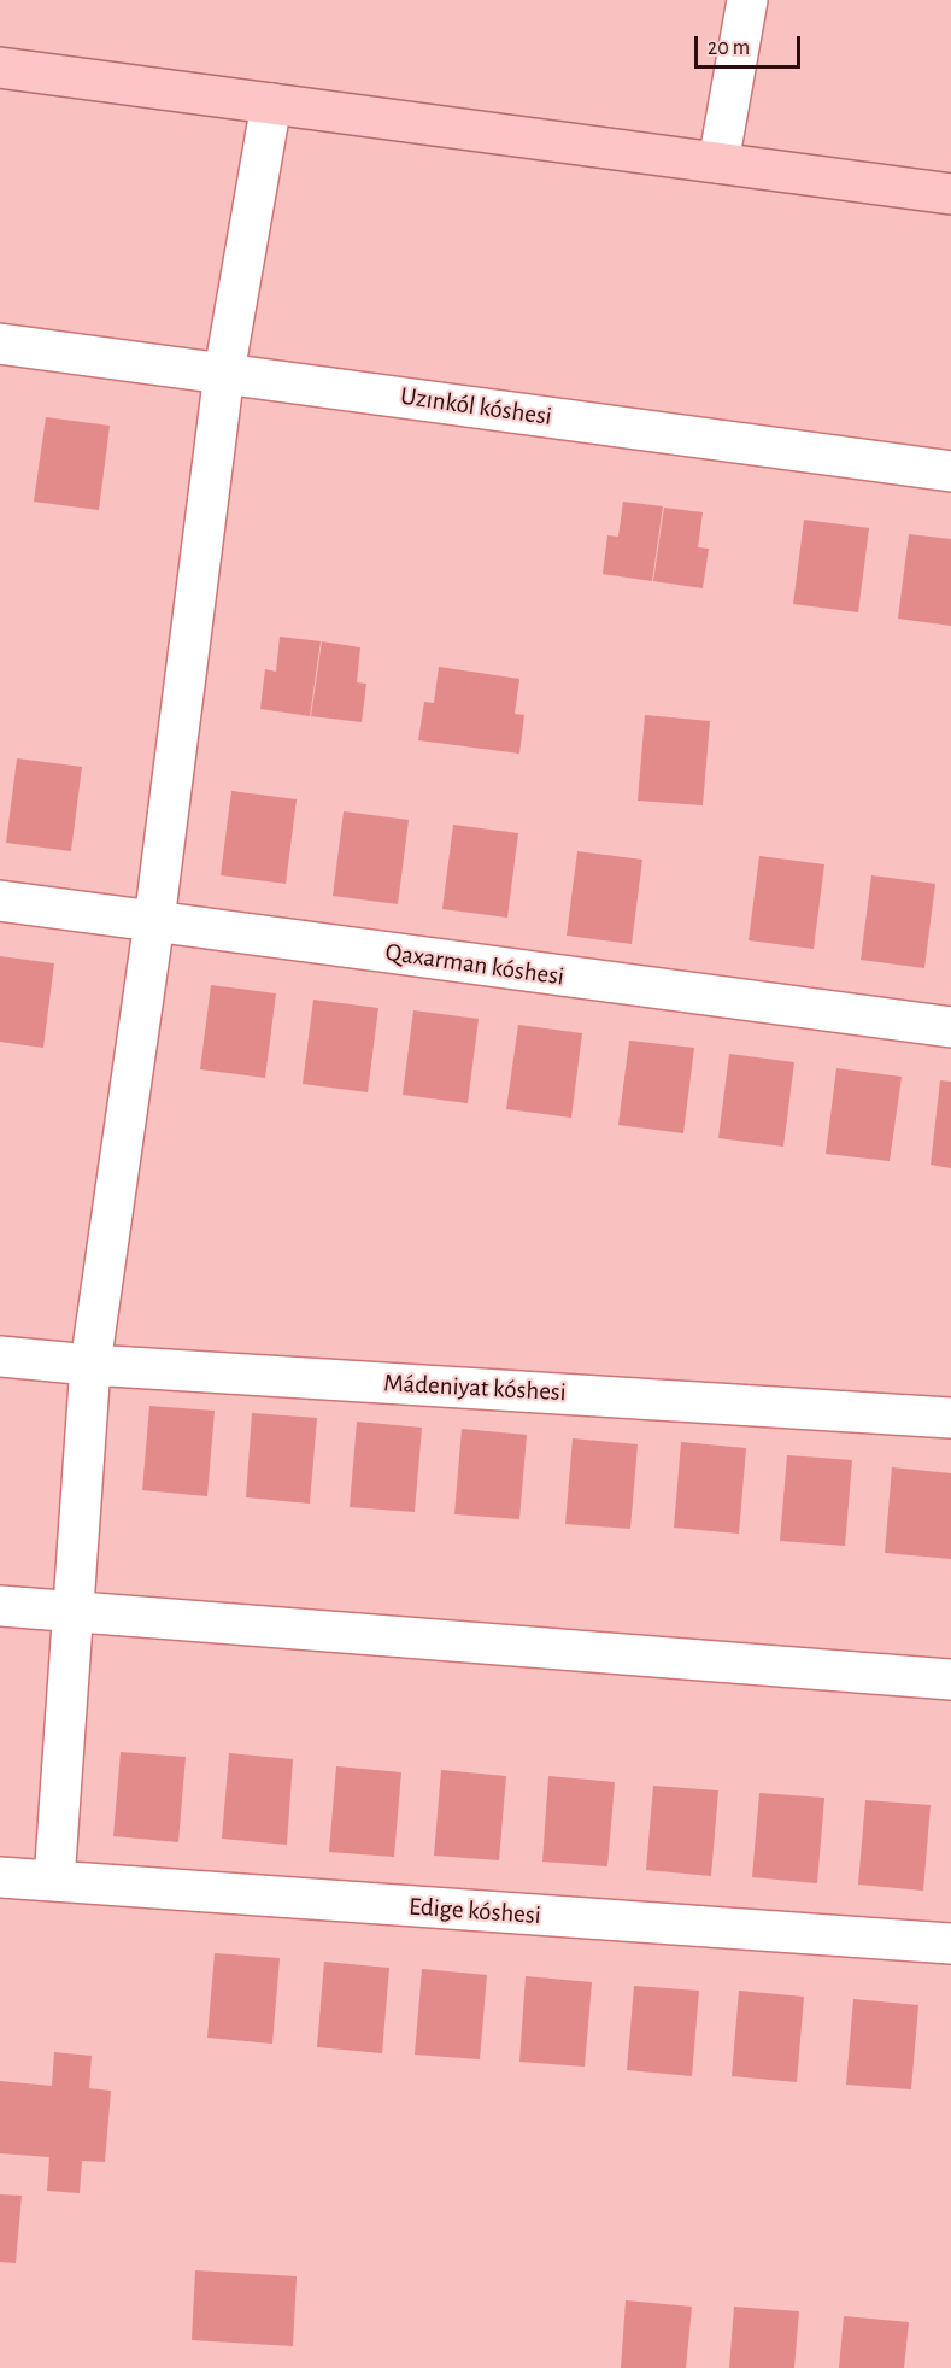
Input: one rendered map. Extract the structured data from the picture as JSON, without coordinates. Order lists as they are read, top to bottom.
{
  "streets": {
    "street": [
      "Uzınkól kóshesi",
      "Qaxarman kóshesi",
      "Mádeniyat kóshesi",
      "Edige kóshesi"
    ]
  },
  "scale_bar": "20 m"
}
